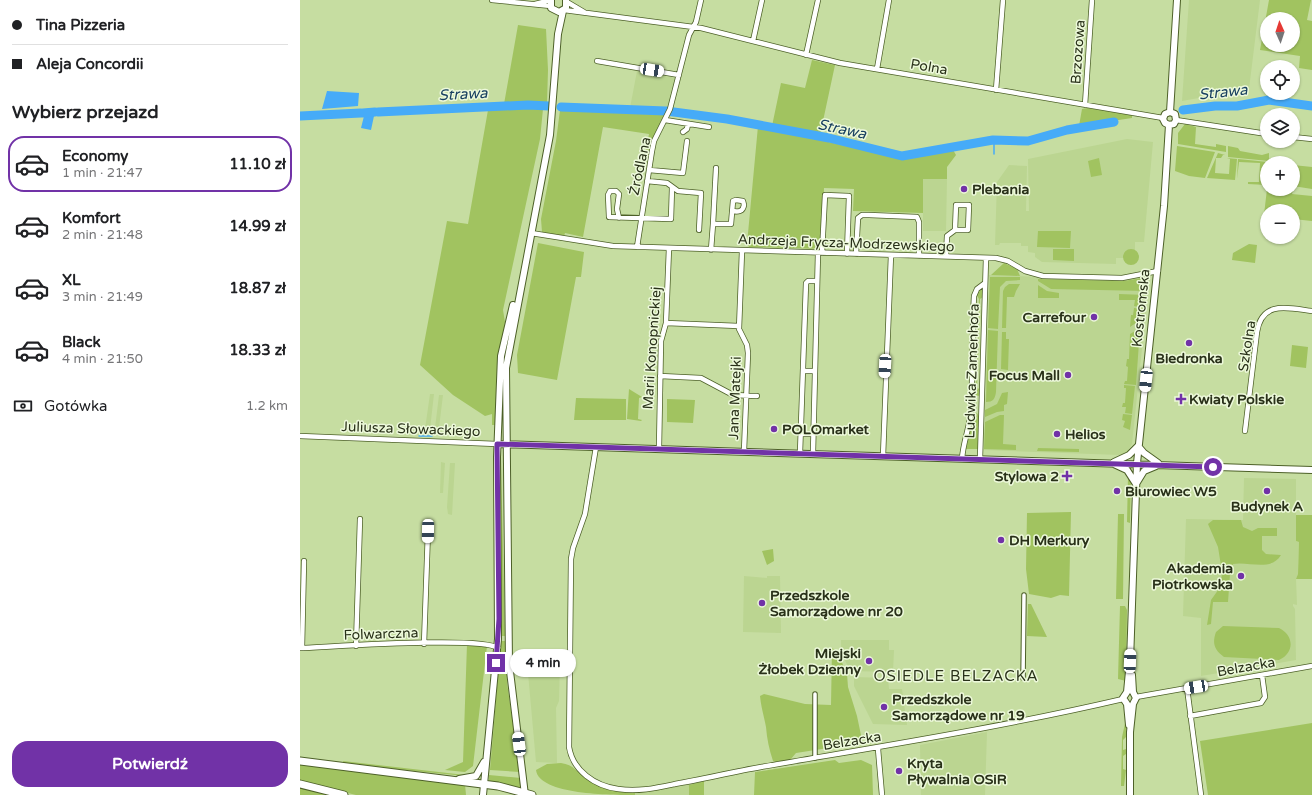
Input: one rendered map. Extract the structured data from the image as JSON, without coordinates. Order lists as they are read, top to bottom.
{
  "streets": {
    "street": [
      "Brzozowa",
      "Polna",
      "Źródlana",
      "Andrzeja Frycza-Modrzewskiego",
      "Kostromska",
      "Szkolna",
      "Marii Konopnickiej",
      "Ludwika Zamenhofa",
      "Jana Matejki",
      "Juliusza Słowackiego",
      "Folwarczna",
      "Belzacka"
    ]
  },
  "crossings": [
    ["Brzozowa", "Polna"],
    ["Polna", "Źródlana"],
    ["Polna", "Kostromska"],
    ["Źródlana", "Andrzeja Frycza-Modrzewskiego"],
    ["Andrzeja Frycza-Modrzewskiego", "Kostromska"],
    ["Andrzeja Frycza-Modrzewskiego", "Marii Konopnickiej"],
    ["Andrzeja Frycza-Modrzewskiego", "Ludwika Zamenhofa"],
    ["Andrzeja Frycza-Modrzewskiego", "Jana Matejki"],
    ["Kostromska", "Juliusza Słowackiego"],
    ["Kostromska", "Belzacka"],
    ["Marii Konopnickiej", "Juliusza Słowackiego"],
    ["Ludwika Zamenhofa", "Juliusza Słowackiego"],
    ["Jana Matejki", "Juliusza Słowackiego"],
    ["Juliusza Słowackiego", "Belzacka"]
  ],
  "districts": ["OSIEDLE BELZACKA"],
  "water": ["Strawa"],
  "places": {
    "other": [
      "Plebania",
      "Carrefour",
      "Biedronka",
      "Focus Mall",
      "POLOmarket",
      "Helios",
      "Biurowiec W5",
      "Budynek A",
      "DH Merkury",
      "Akademia Piotrkowska",
      "Przedszkole Samorządowe nr 20",
      "Miejski Żłobek Dzienny",
      "Przedszkole Samorządowe nr 19",
      "Kryta Pływalnia OSiR"
    ],
    "health": ["Kwiaty Polskie", "Stylowa 2"]
  },
  "north": "top",
  "page": {
    "banner": ["Tina Pizzeria", "Aleja Concordii"],
    "map_buttons": ["+", "−"],
    "heading": "Wybierz przejazd",
    "list": [
      {
        "name": "Economy",
        "note": "1 min · 21:47",
        "value": "11.10 zł"
      },
      {
        "name": "Komfort",
        "note": "2 min · 21:48",
        "value": "14.99 zł"
      },
      {
        "name": "XL",
        "note": "3 min · 21:49",
        "value": "18.87 zł"
      },
      {
        "name": "Black",
        "note": "4 min · 21:50",
        "value": "18.33 zł"
      }
    ],
    "pay": ["Gotówka", "1.2 km"],
    "bubble": "4 min",
    "buttons": "Potwierdź"
  }
}
